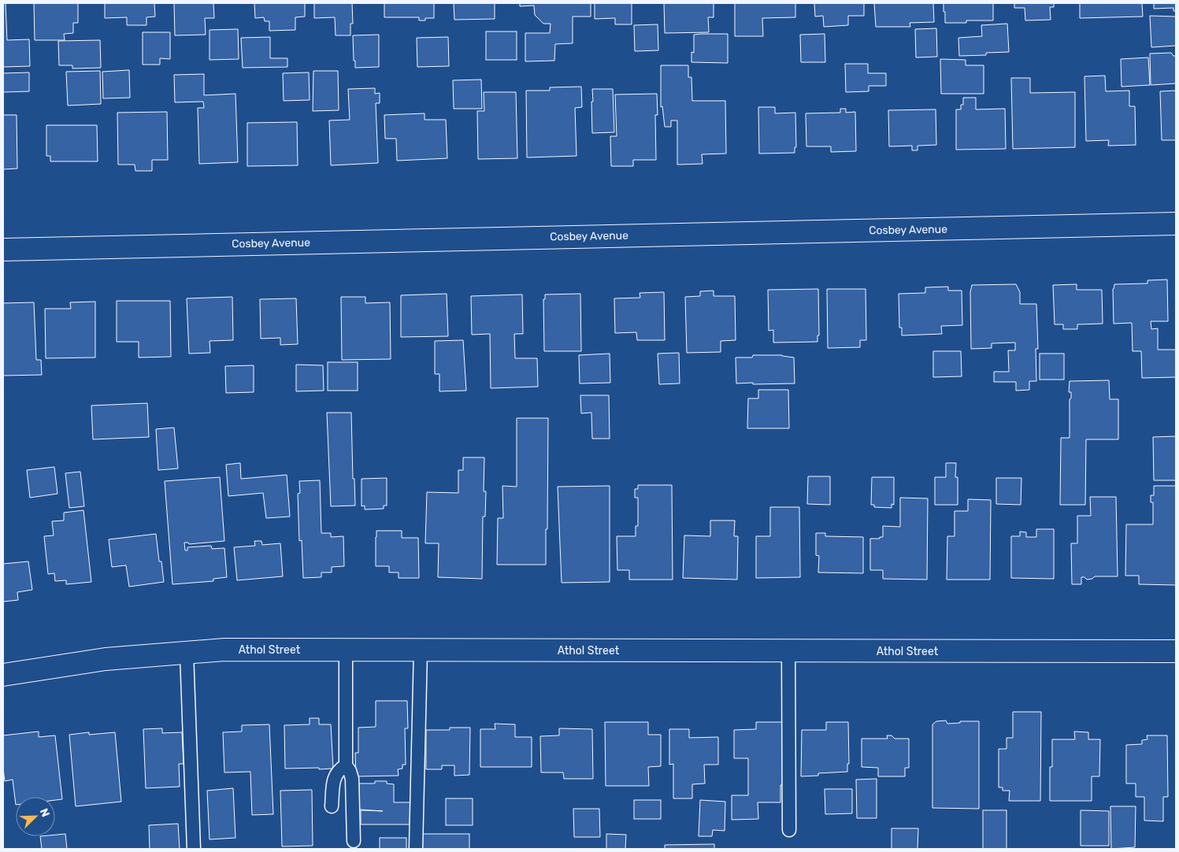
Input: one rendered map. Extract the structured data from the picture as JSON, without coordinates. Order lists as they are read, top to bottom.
{
  "streets": {
    "street": ["Cosbey Avenue", "Athol Street"]
  },
  "north": "top right"
}
